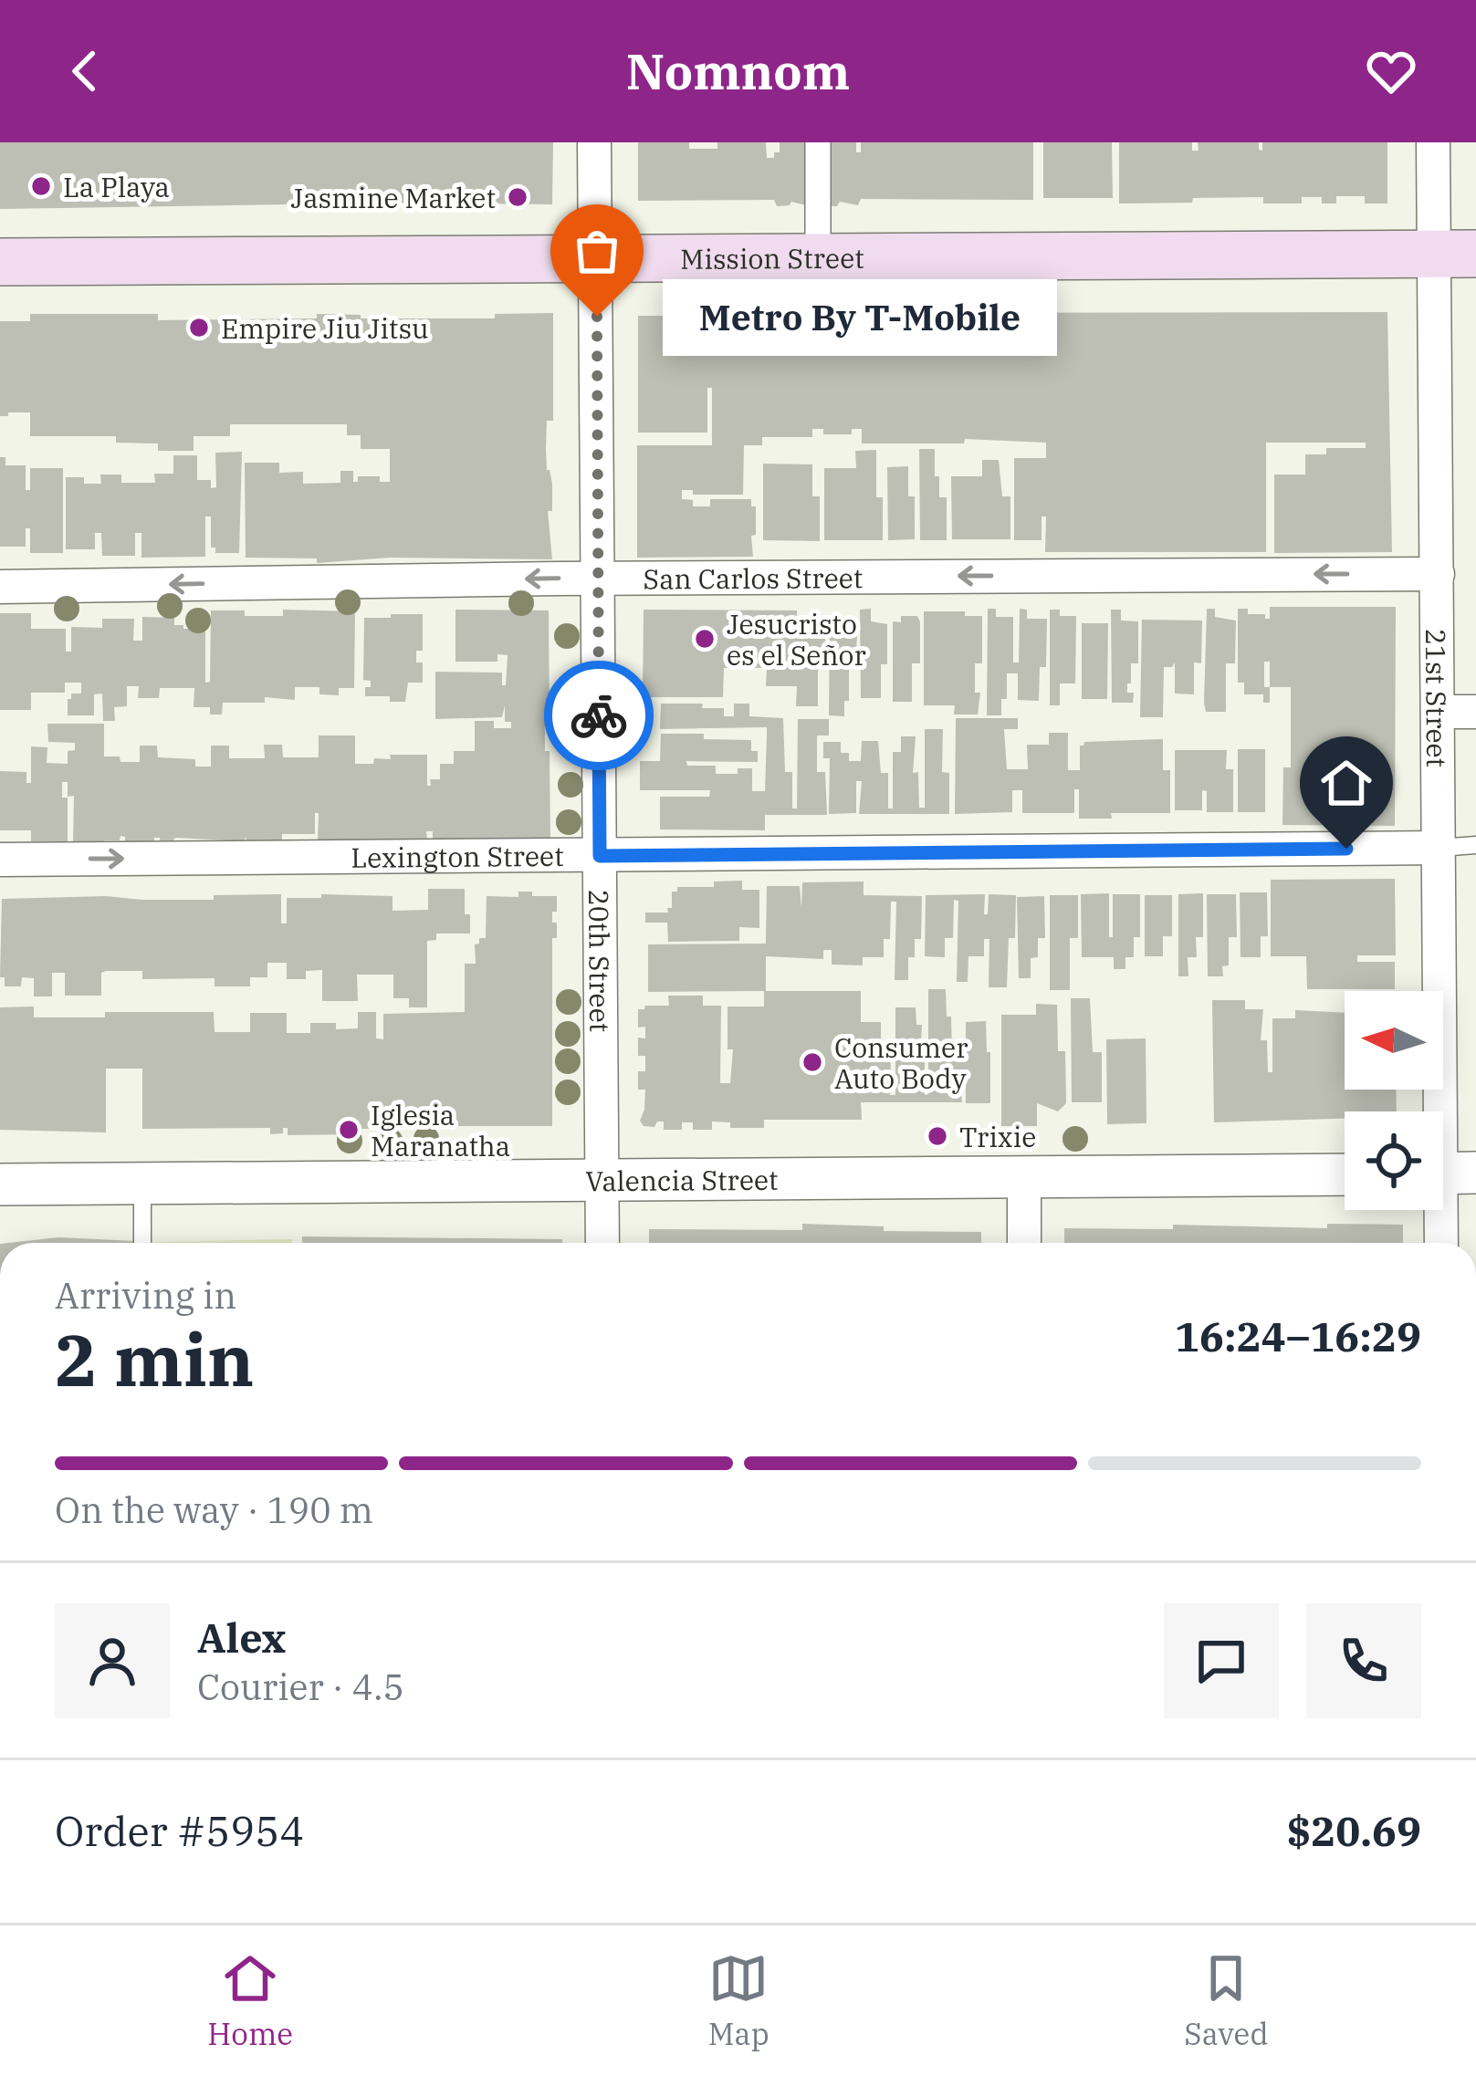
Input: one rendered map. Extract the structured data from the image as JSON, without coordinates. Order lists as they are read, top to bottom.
{
  "streets": {
    "main road": ["Mission Street"],
    "street": [
      "San Carlos Street",
      "21st Street",
      "Lexington Street",
      "20th Street",
      "Valencia Street"
    ]
  },
  "crossings": [
    ["Mission Street", "21st Street"],
    ["Mission Street", "20th Street"],
    ["San Carlos Street", "21st Street"],
    ["San Carlos Street", "20th Street"],
    ["21st Street", "Lexington Street"],
    ["Lexington Street", "20th Street"],
    ["20th Street", "Valencia Street"]
  ],
  "one_way": ["San Carlos Street", "Lexington Street"],
  "places": [
    "La Playa",
    "Jasmine Market",
    "Metro By T-Mobile",
    "Empire Jiu Jitsu",
    "Jesucristo es el Señor",
    "Consumer Auto Body",
    "Iglesia Maranatha",
    "Trixie"
  ],
  "north": "left",
  "page": {
    "header": "Nomnom",
    "bubble": "Metro By T-Mobile",
    "heading": ["2 min", "Arriving in", "16:24–16:29"],
    "panel": [
      "Alex",
      "Courier · 4.5",
      "Order #5954",
      "$20.69"
    ],
    "bar": "On the way · 190 m",
    "tabs": ["Home", "Map", "Saved"]
  }
}
